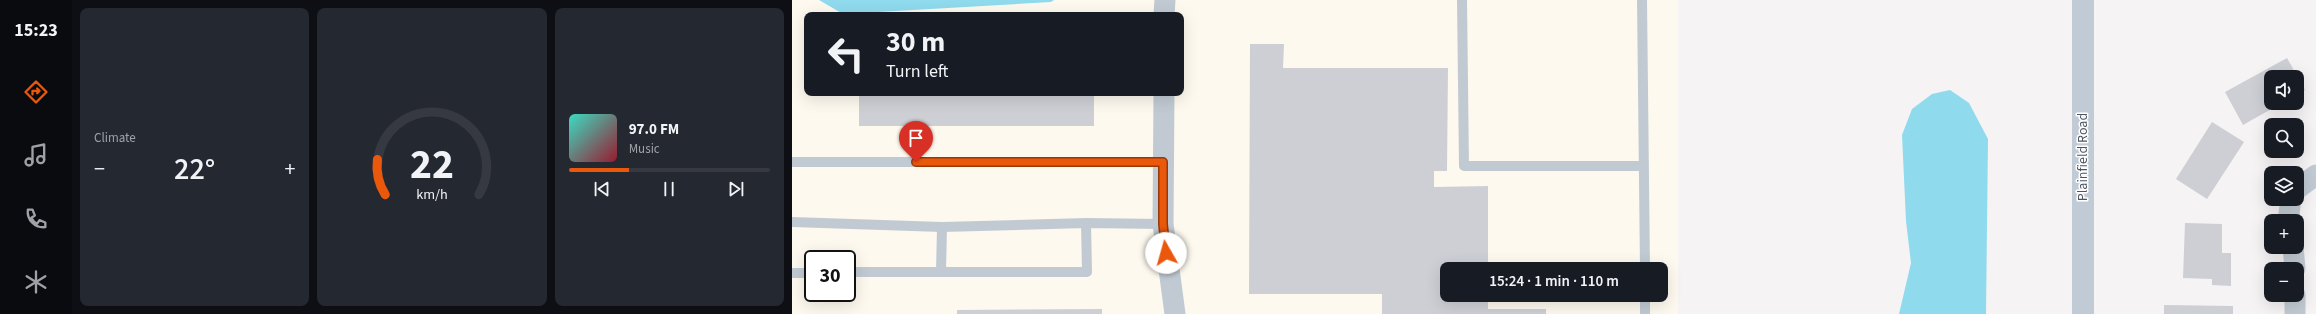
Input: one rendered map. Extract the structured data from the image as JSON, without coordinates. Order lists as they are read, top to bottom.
{
  "streets": {
    "main road": ["Plainfield Road"]
  },
  "page": {
    "tabs": "15:23",
    "tile": "Climate",
    "turn": ["30 m", "Turn left"],
    "map_buttons": ["+", "−"],
    "song": ["97.0 FM", "Music"],
    "heat": ["−", "22°", "+"],
    "limit": "30",
    "trip": "15:24 · 1 min · 110 m",
    "gauge": ["22", "km/h"]
  }
}
